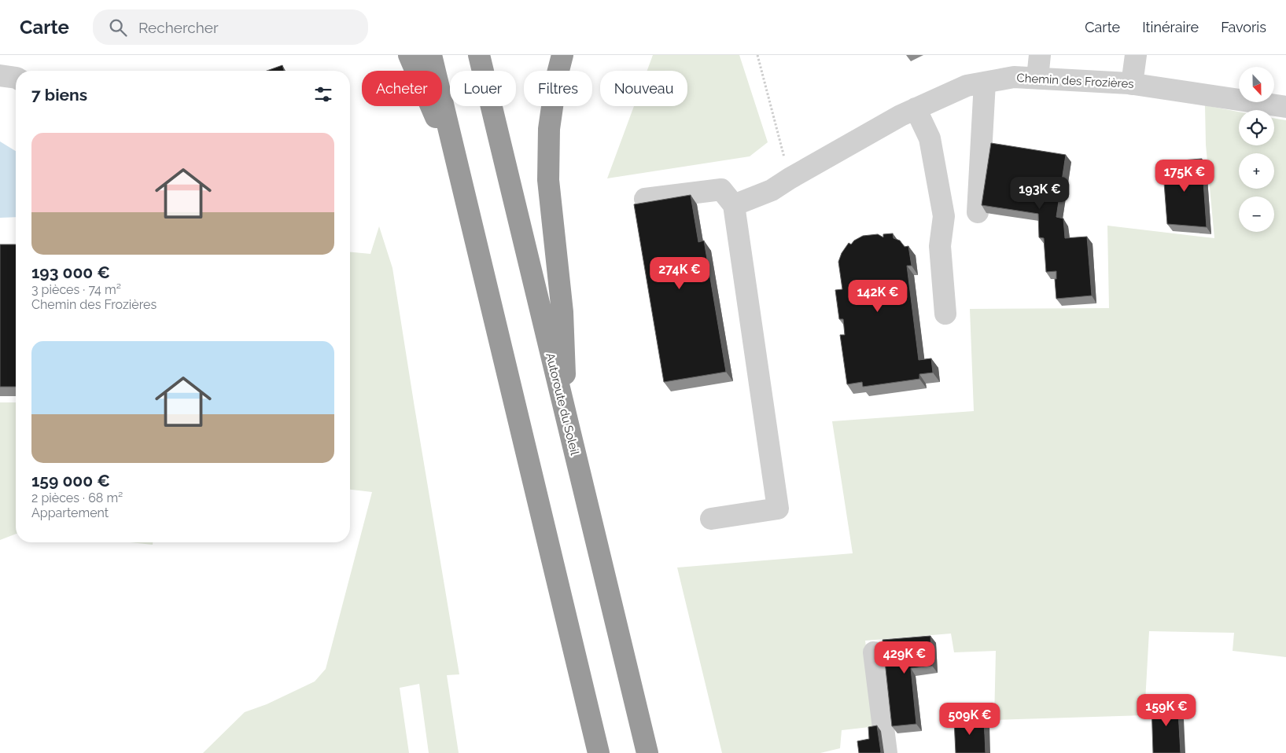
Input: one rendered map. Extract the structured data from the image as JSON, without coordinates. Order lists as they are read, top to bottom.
{
  "streets": {
    "highway": ["Autoroute du Soleil"],
    "street": ["Chemin des Frozières"]
  },
  "north": "bottom",
  "page": {
    "header": "Carte",
    "search": "Rechercher",
    "nav": ["Carte", "Itinéraire", "Favoris"],
    "map_buttons": ["+", "−"],
    "chip": [
      "Acheter",
      "Louer",
      "Filtres",
      "Nouveau"
    ],
    "heading": "7 biens",
    "list": [
      {
        "name": "193 000 €",
        "note": "3 pièces · 74 m² · Chemin des Frozières"
      },
      {
        "name": "159 000 €",
        "note": "2 pièces · 68 m² · Appartement"
      }
    ],
    "price": [
      "175K €",
      "193K €",
      "274K €",
      "142K €",
      "429K €",
      "159K €",
      "509K €"
    ]
  }
}
